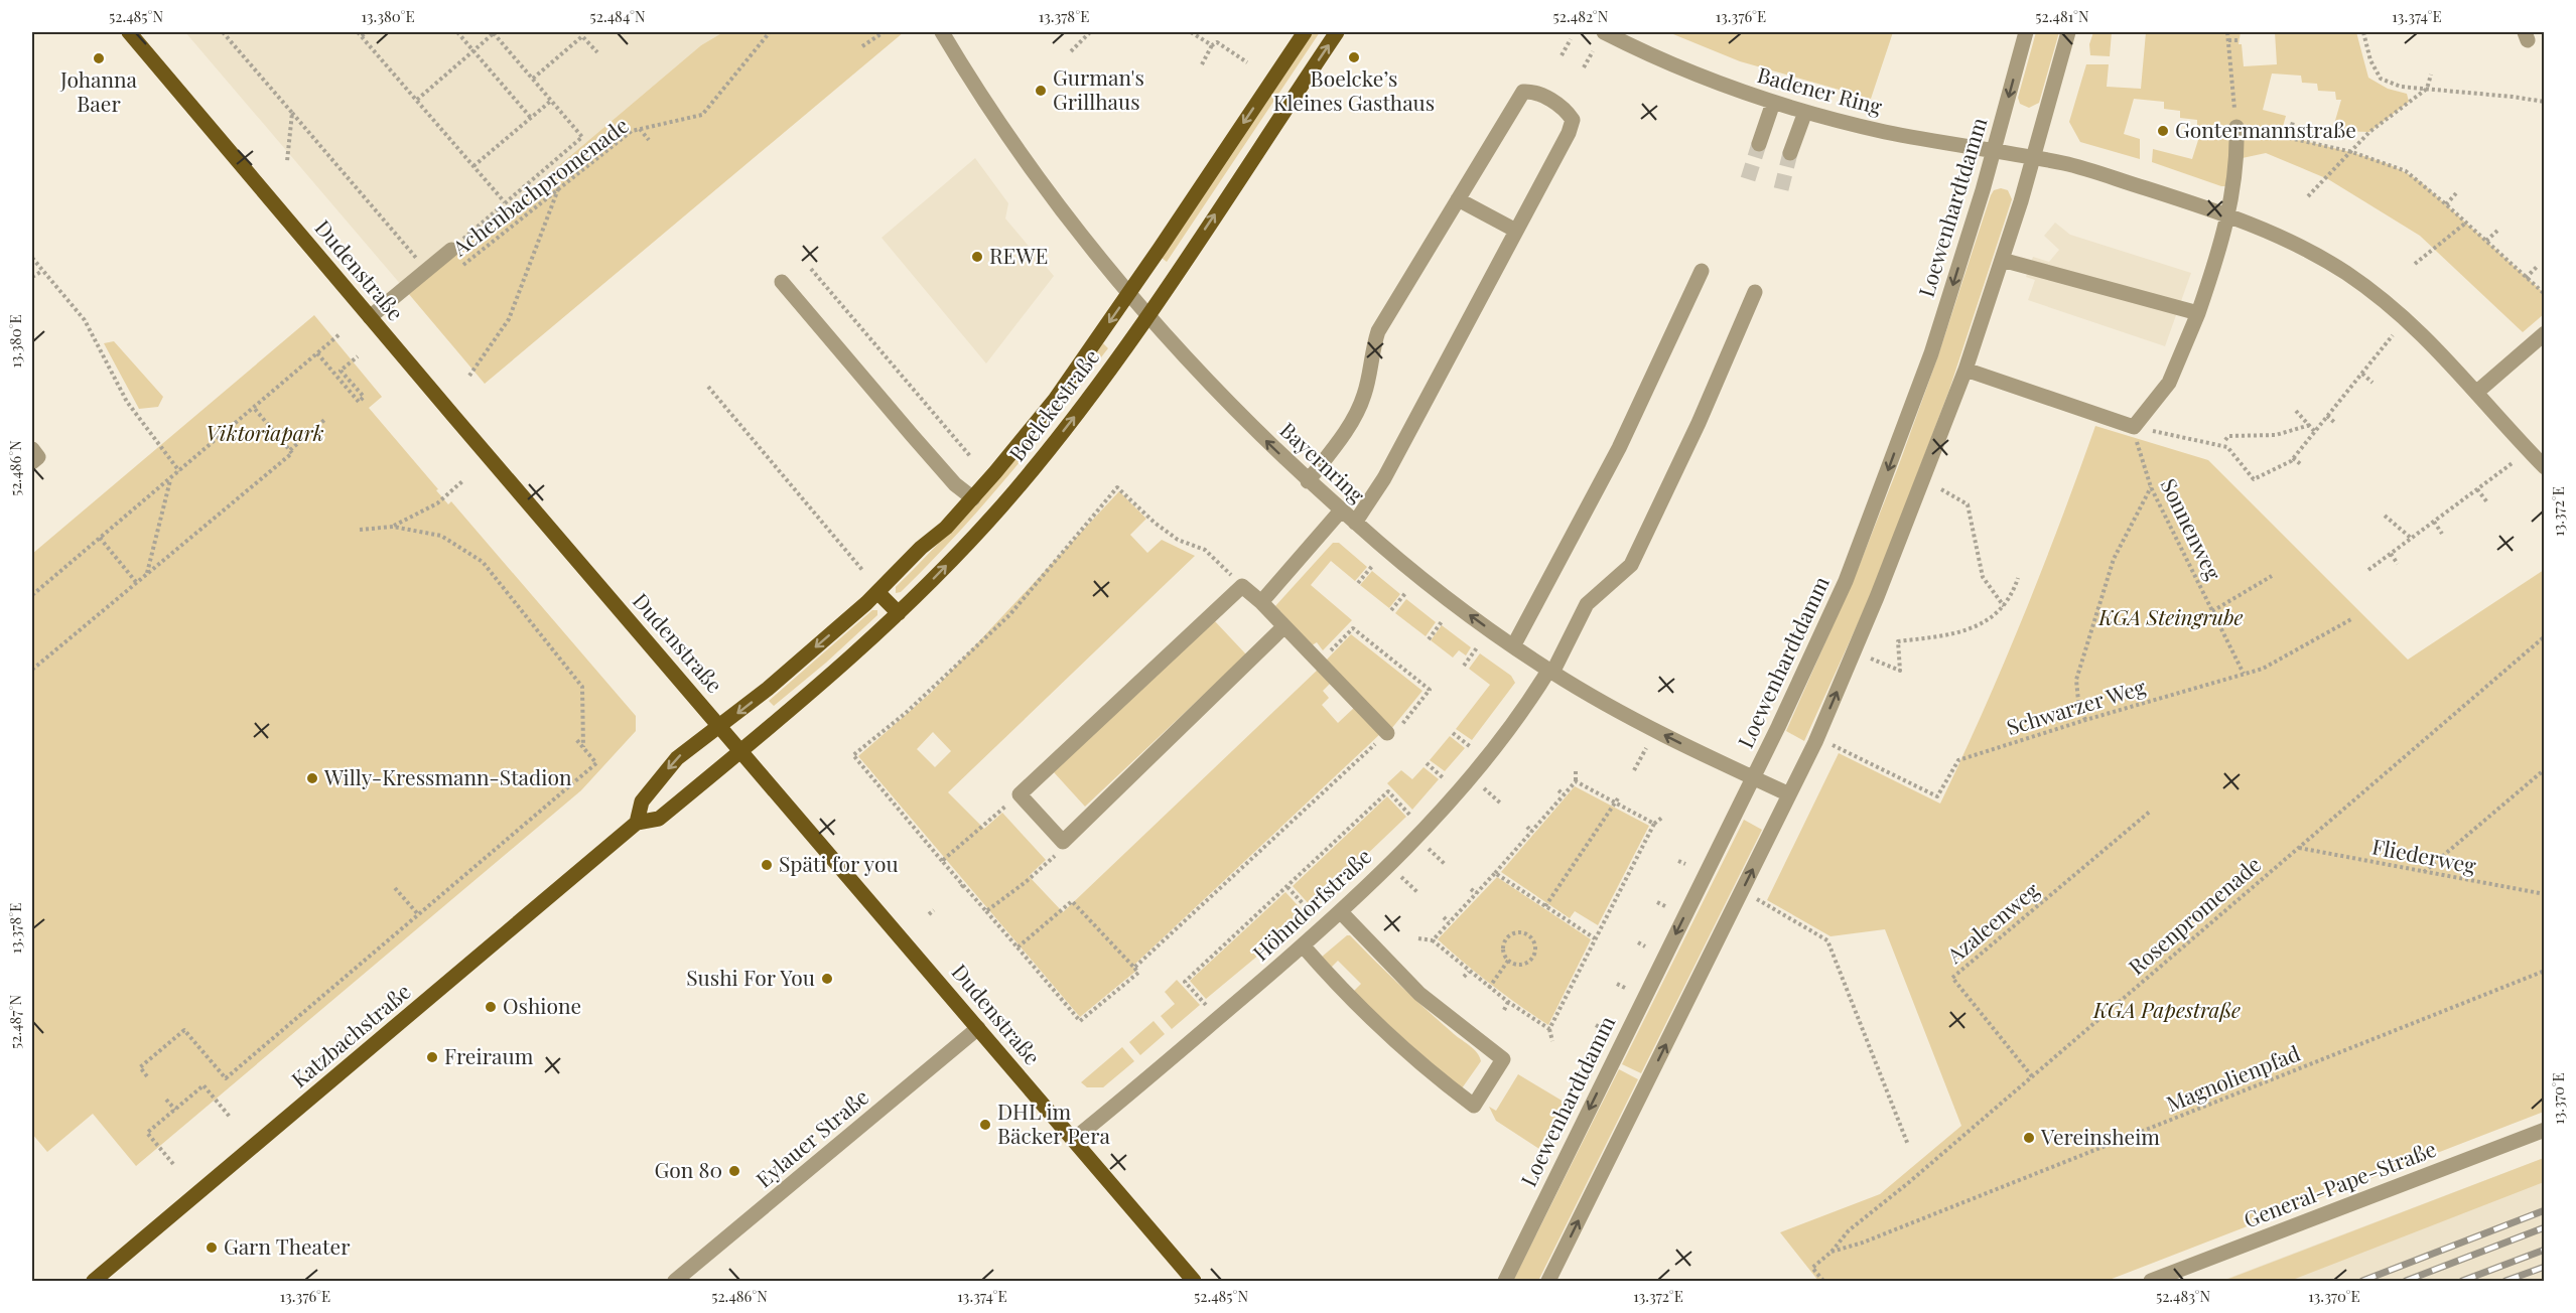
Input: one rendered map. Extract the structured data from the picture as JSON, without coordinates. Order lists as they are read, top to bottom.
{
  "streets": {
    "main road": ["Dudenstraße", "Boelckestraße", "Katzbachstraße"],
    "street": [
      "Badener Ring",
      "Loewenhardtdamm",
      "Bayernring",
      "Höhndorfstraße",
      "Eylauer Straße",
      "General-Pape-Straße"
    ],
    "path": [
      "Achenbachpromenade",
      "Sonnenweg",
      "Schwarzer Weg",
      "Fliederweg",
      "Rosenpromenade",
      "Azaleenweg",
      "Magnolienpfad"
    ]
  },
  "crossings": [
    ["Badener Ring", "Loewenhardtdamm"],
    ["Loewenhardtdamm", "Bayernring"],
    ["Dudenstraße", "Boelckestraße"],
    ["Dudenstraße", "Höhndorfstraße"],
    ["Dudenstraße", "Katzbachstraße"],
    ["Dudenstraße", "Eylauer Straße"],
    ["Boelckestraße", "Bayernring"],
    ["Boelckestraße", "Katzbachstraße"],
    ["Bayernring", "Höhndorfstraße"],
    ["Sonnenweg", "Schwarzer Weg"],
    ["Fliederweg", "Rosenpromenade"],
    ["Rosenpromenade", "Azaleenweg"],
    ["Rosenpromenade", "Magnolienpfad"]
  ],
  "one_way": ["Bayernring"],
  "parks": ["Viktoriapark", "KGA Steingrube", "KGA Papestraße"],
  "places": [
    "Boelcke’s Kleines Gasthaus",
    "Johanna Baer",
    "Gurman's Grillhaus",
    "Gontermannstraße",
    "REWE",
    "Willy-Kressmann-Stadion",
    "Späti for you",
    "Sushi For You",
    "Oshione",
    "Freiraum",
    "DHL im Bäcker Pera",
    "Vereinsheim",
    "Gon 80",
    "Garn Theater"
  ],
  "coordinates": [
    "52.485°N",
    "13.380°E",
    "52.484°N",
    "13.378°E",
    "52.482°N",
    "13.376°E",
    "52.481°N",
    "13.374°E",
    "52.486°N",
    "13.372°E",
    "52.487°N",
    "13.370°E",
    "52.483°N"
  ]
}
